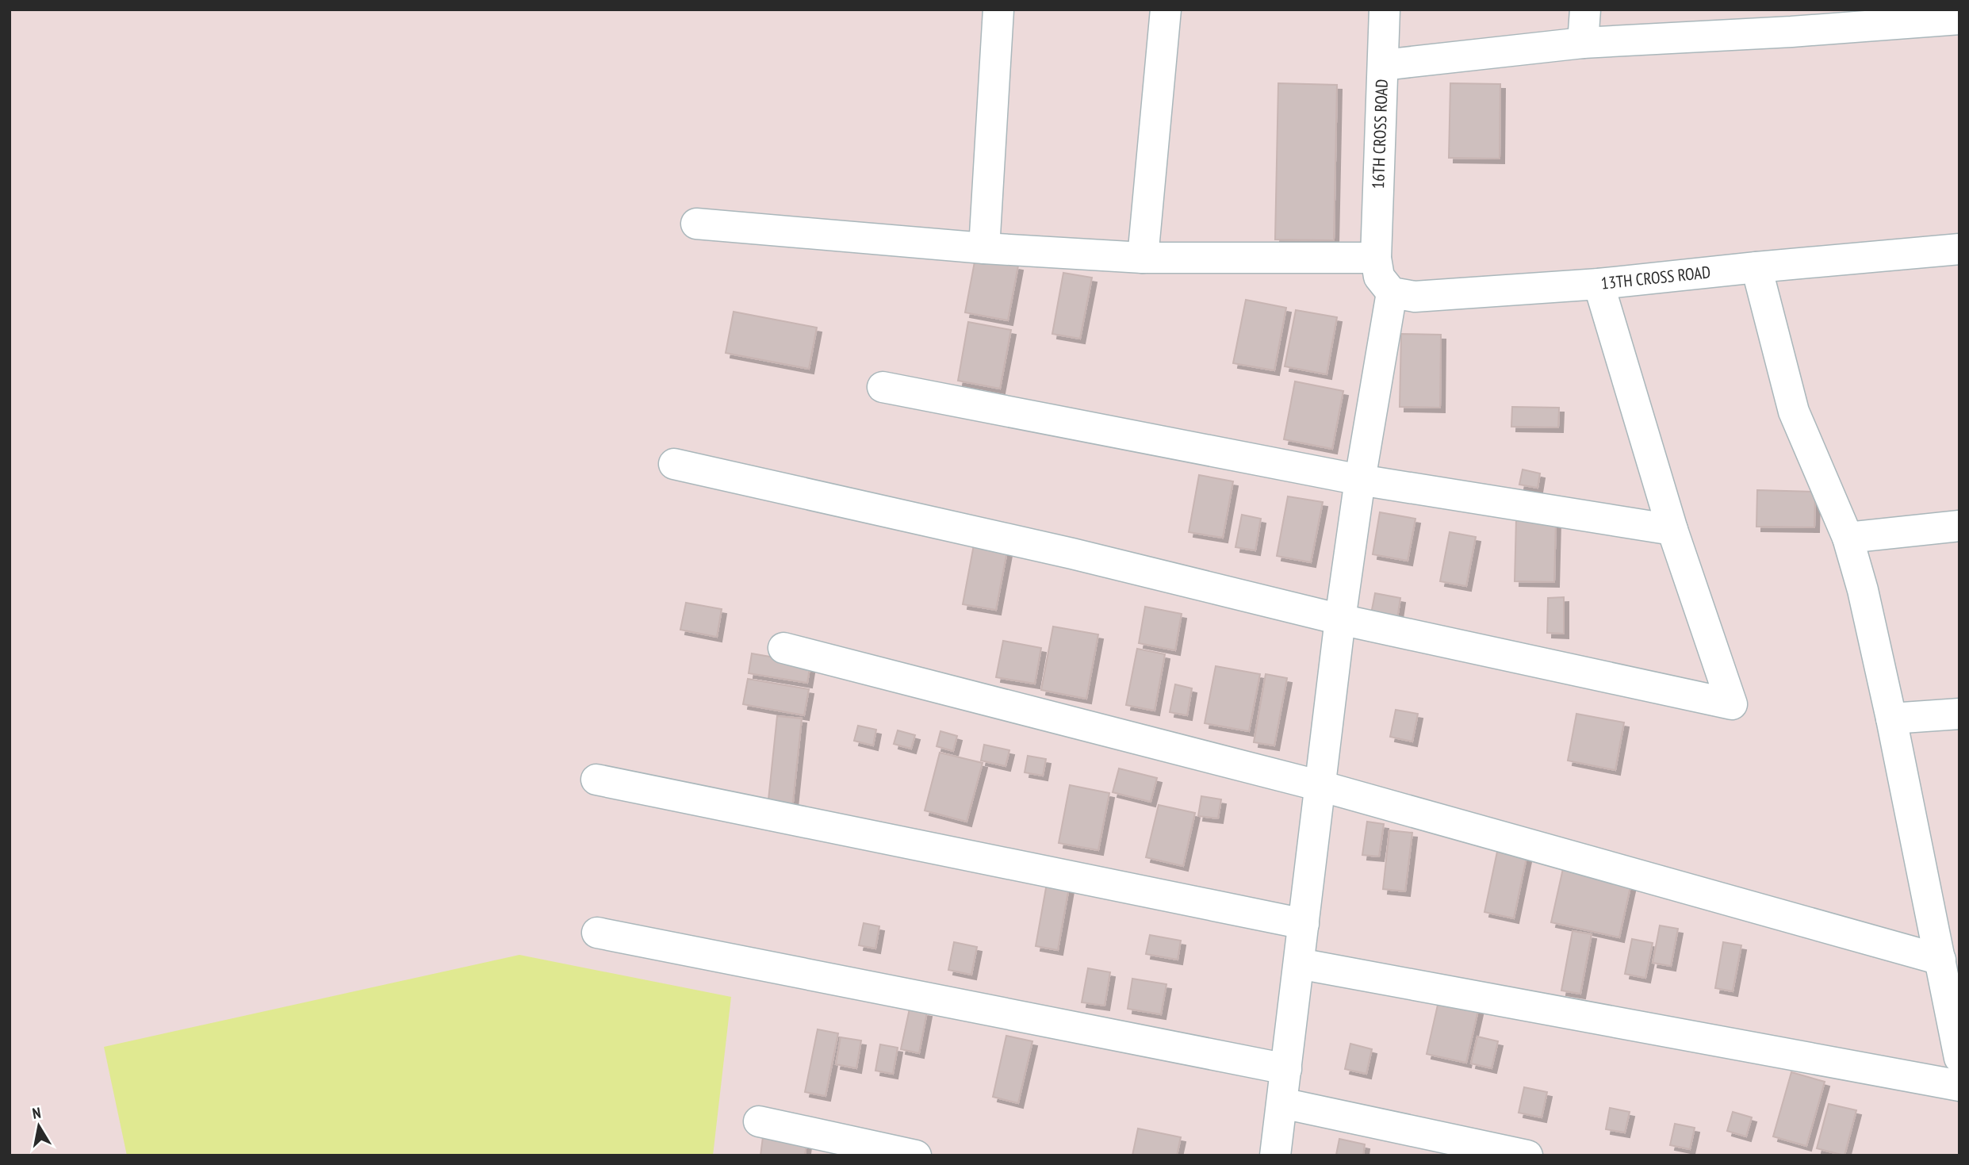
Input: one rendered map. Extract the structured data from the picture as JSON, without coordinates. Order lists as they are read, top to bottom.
{
  "streets": {
    "street": ["16TH CROSS ROAD", "13TH CROSS ROAD"]
  },
  "north": "top"
}
